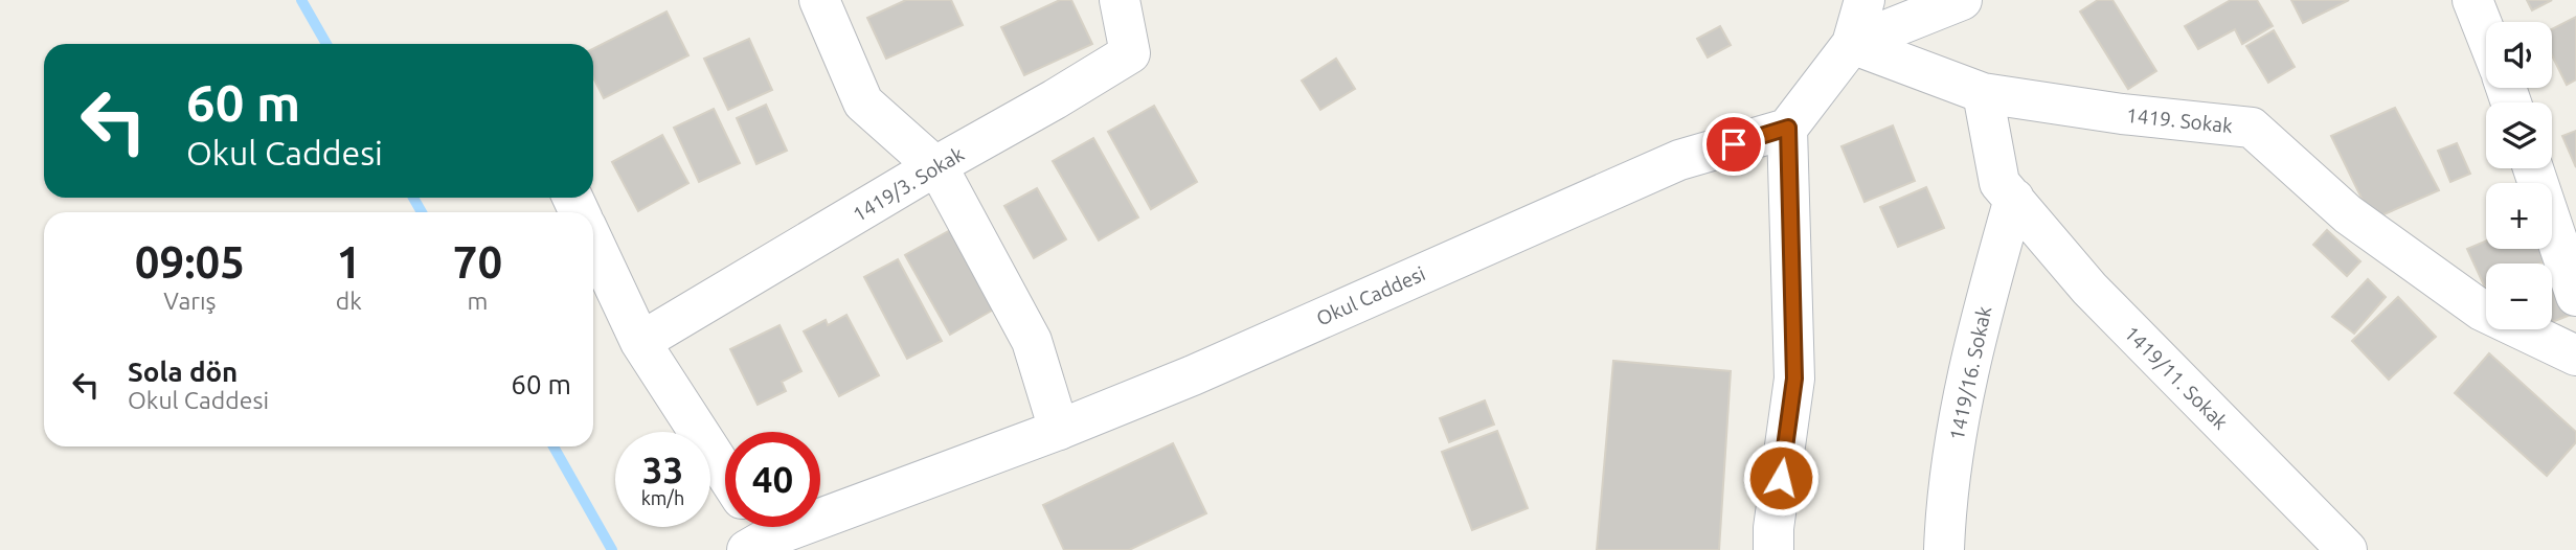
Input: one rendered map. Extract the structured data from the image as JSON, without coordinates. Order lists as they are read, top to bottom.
{
  "streets": {
    "street": [
      "1419. Sokak",
      "1419/3. Sokak",
      "Okul Caddesi",
      "1419/16. Sokak",
      "1419/11. Sokak"
    ]
  },
  "crossings": [
    ["1419. Sokak", "1419/11. Sokak"],
    ["1419/16. Sokak", "1419/11. Sokak"]
  ],
  "page": {
    "map_buttons": ["+", "−"],
    "turn": ["60 m", "Okul Caddesi"],
    "eta": [
      "09:05",
      "Varış",
      "1",
      "dk",
      "70",
      "m"
    ],
    "list": [
      {
        "name": "Sola dön",
        "note": "Okul Caddesi",
        "value": "60 m"
      }
    ],
    "speed": "33 km/h",
    "limit": "40"
  }
}
